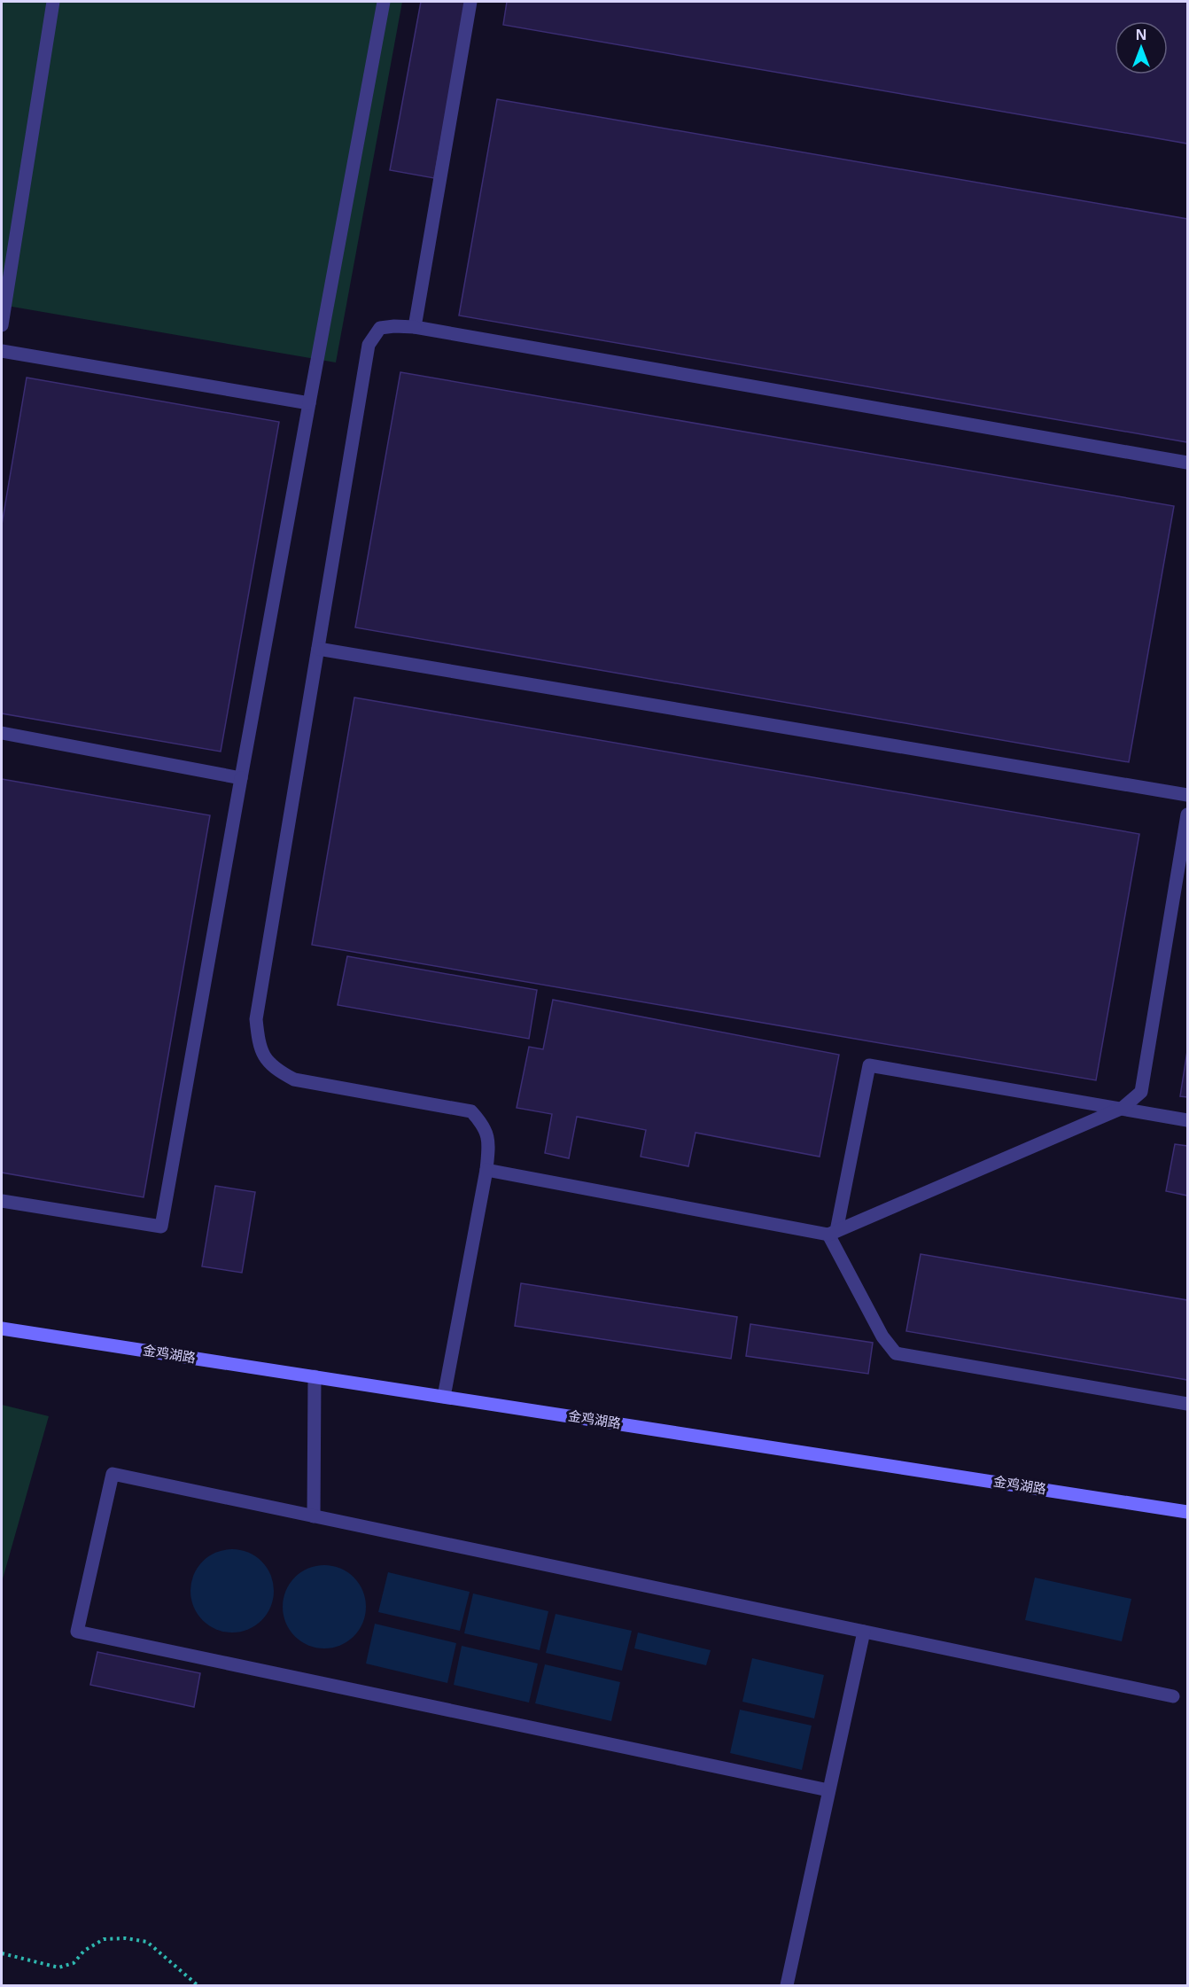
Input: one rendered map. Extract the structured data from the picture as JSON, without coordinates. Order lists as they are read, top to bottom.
{
  "streets": {
    "street": ["金鸡湖路"]
  },
  "north": "top"
}
